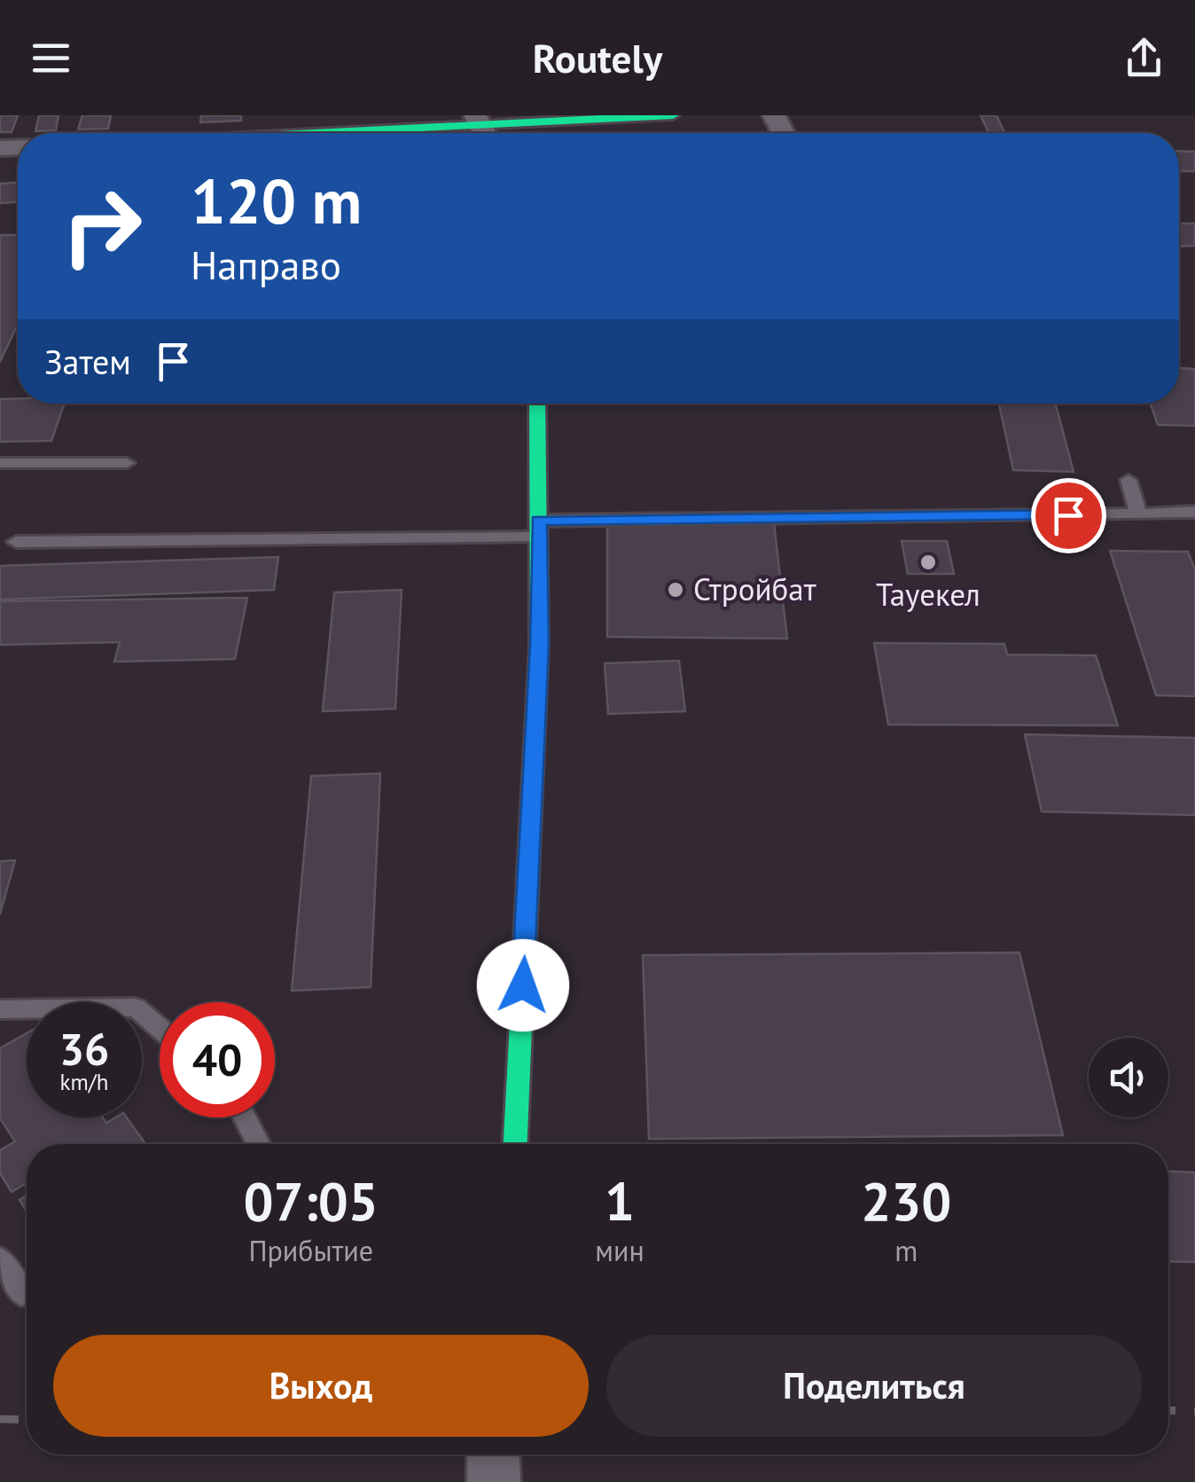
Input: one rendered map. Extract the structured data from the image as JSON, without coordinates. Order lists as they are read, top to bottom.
{
  "places": ["Тауекел", "Стройбат"],
  "page": {
    "header": "Routely",
    "turn": ["120 m", "Направо"],
    "then": "Затем",
    "speed": "36 km/h",
    "limit": "40",
    "eta": [
      "07:05",
      "Прибытие",
      "1",
      "мин",
      "230",
      "m"
    ],
    "buttons": ["Выход", "Поделиться"]
  }
}
